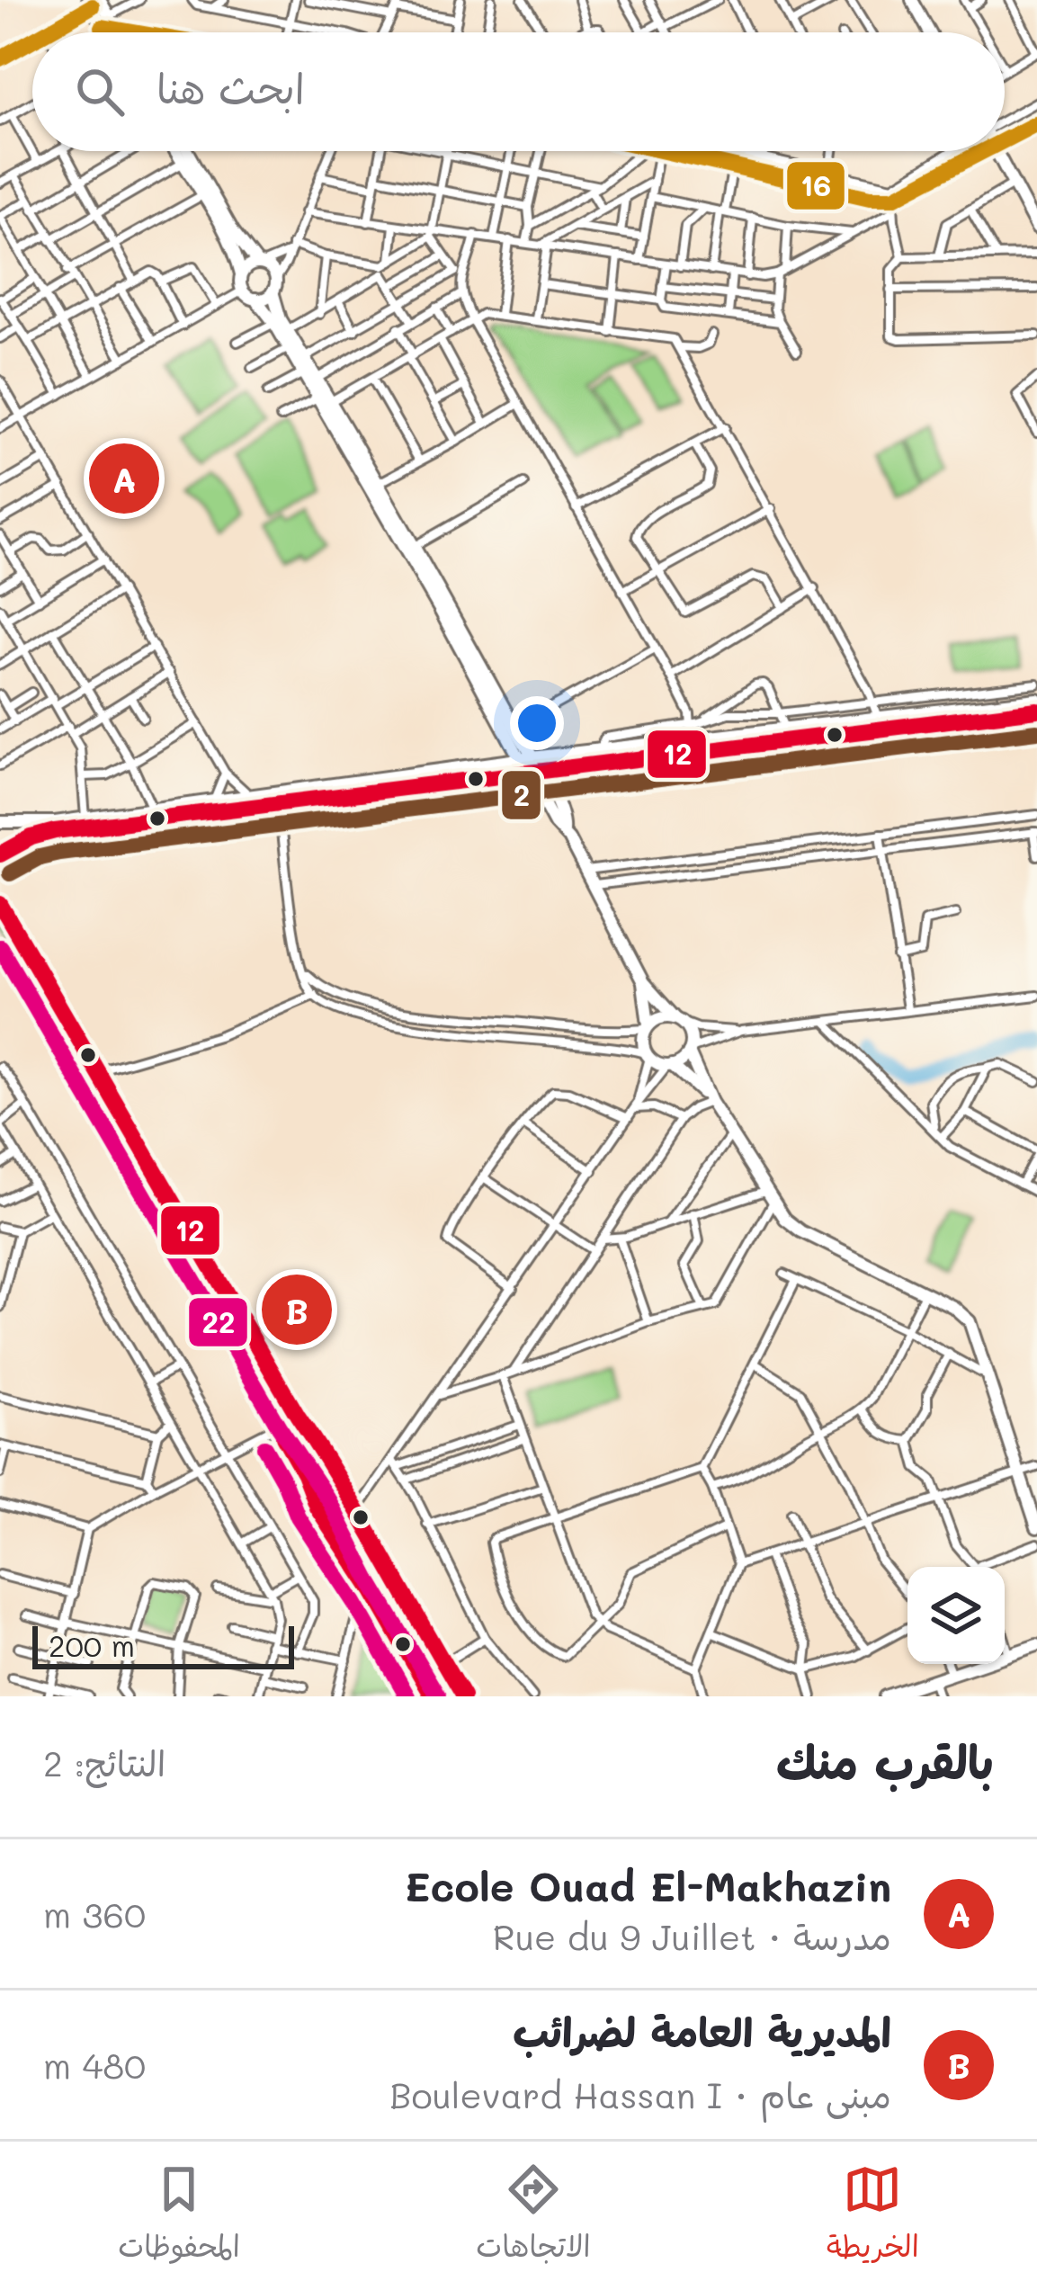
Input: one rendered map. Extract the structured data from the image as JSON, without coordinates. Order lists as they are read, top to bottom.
{
  "lines": [
    "transit line 16",
    "transit line 12",
    "transit line 2",
    "transit line 22"
  ],
  "scale_bar": "200 m",
  "page": {
    "search": "ابحث هنا",
    "pins": ["A", "B"],
    "scale": "200 m",
    "heading": ["بالقرب منك", "النتائج: 2"],
    "list": [
      {
        "mark": "A",
        "name": "Ecole Ouad El-Makhazin",
        "note": "مدرسة · Rue du 9 Juillet",
        "value": "360 m"
      },
      {
        "mark": "B",
        "name": "المديرية العامة لضرائب",
        "note": "مبنى عام · Boulevard Hassan I",
        "value": "480 m"
      }
    ],
    "nav": ["الخريطة", "الاتجاهات", "المحفوظات"]
  }
}
